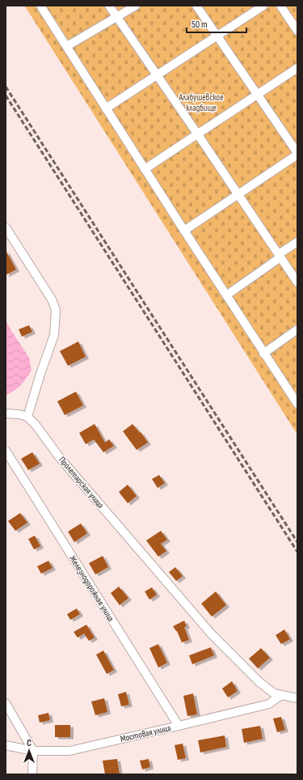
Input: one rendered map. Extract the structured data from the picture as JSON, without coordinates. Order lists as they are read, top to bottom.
{
  "streets": {
    "street": ["Пролетарская улица", "Железнодорожная улица", "Мостовая улица"]
  },
  "crossings": [
    ["Пролетарская улица", "Мостовая улица"],
    ["Железнодорожная улица", "Мостовая улица"]
  ],
  "parks": ["Алабушевское кладбище"],
  "scale_bar": "50 m",
  "north": "top"
}
